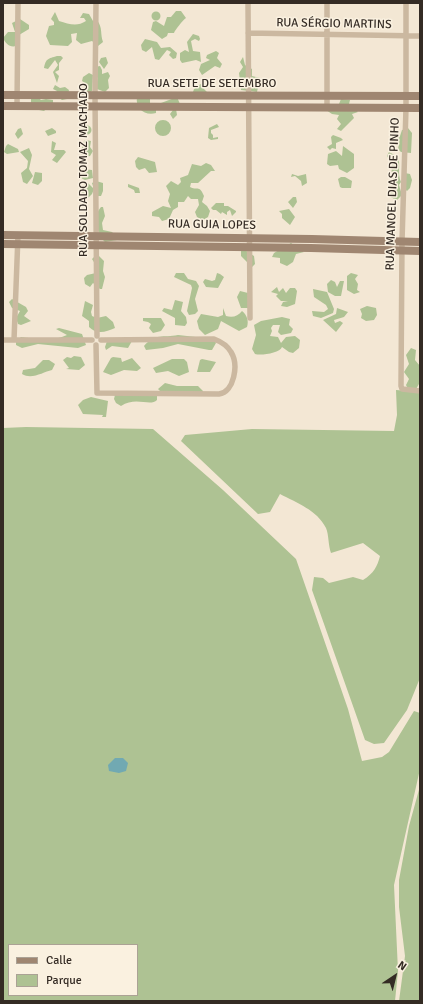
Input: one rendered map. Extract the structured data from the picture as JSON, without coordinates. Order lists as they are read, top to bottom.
{
  "streets": {
    "main road": ["RUA SETE DE SETEMBRO", "RUA GUIA LOPES"],
    "street": ["RUA SÉRGIO MARTINS", "RUA SOLDADO TOMAZ MACHADO", "RUA MANOEL DIAS DE PINHO"]
  },
  "crossings": [
    ["RUA SÉRGIO MARTINS", "RUA MANOEL DIAS DE PINHO"],
    ["RUA SETE DE SETEMBRO", "RUA SOLDADO TOMAZ MACHADO"],
    ["RUA SETE DE SETEMBRO", "RUA MANOEL DIAS DE PINHO"],
    ["RUA SOLDADO TOMAZ MACHADO", "RUA GUIA LOPES"],
    ["RUA MANOEL DIAS DE PINHO", "RUA GUIA LOPES"]
  ],
  "legend": ["Calle", "Parque"],
  "north": "top right"
}
